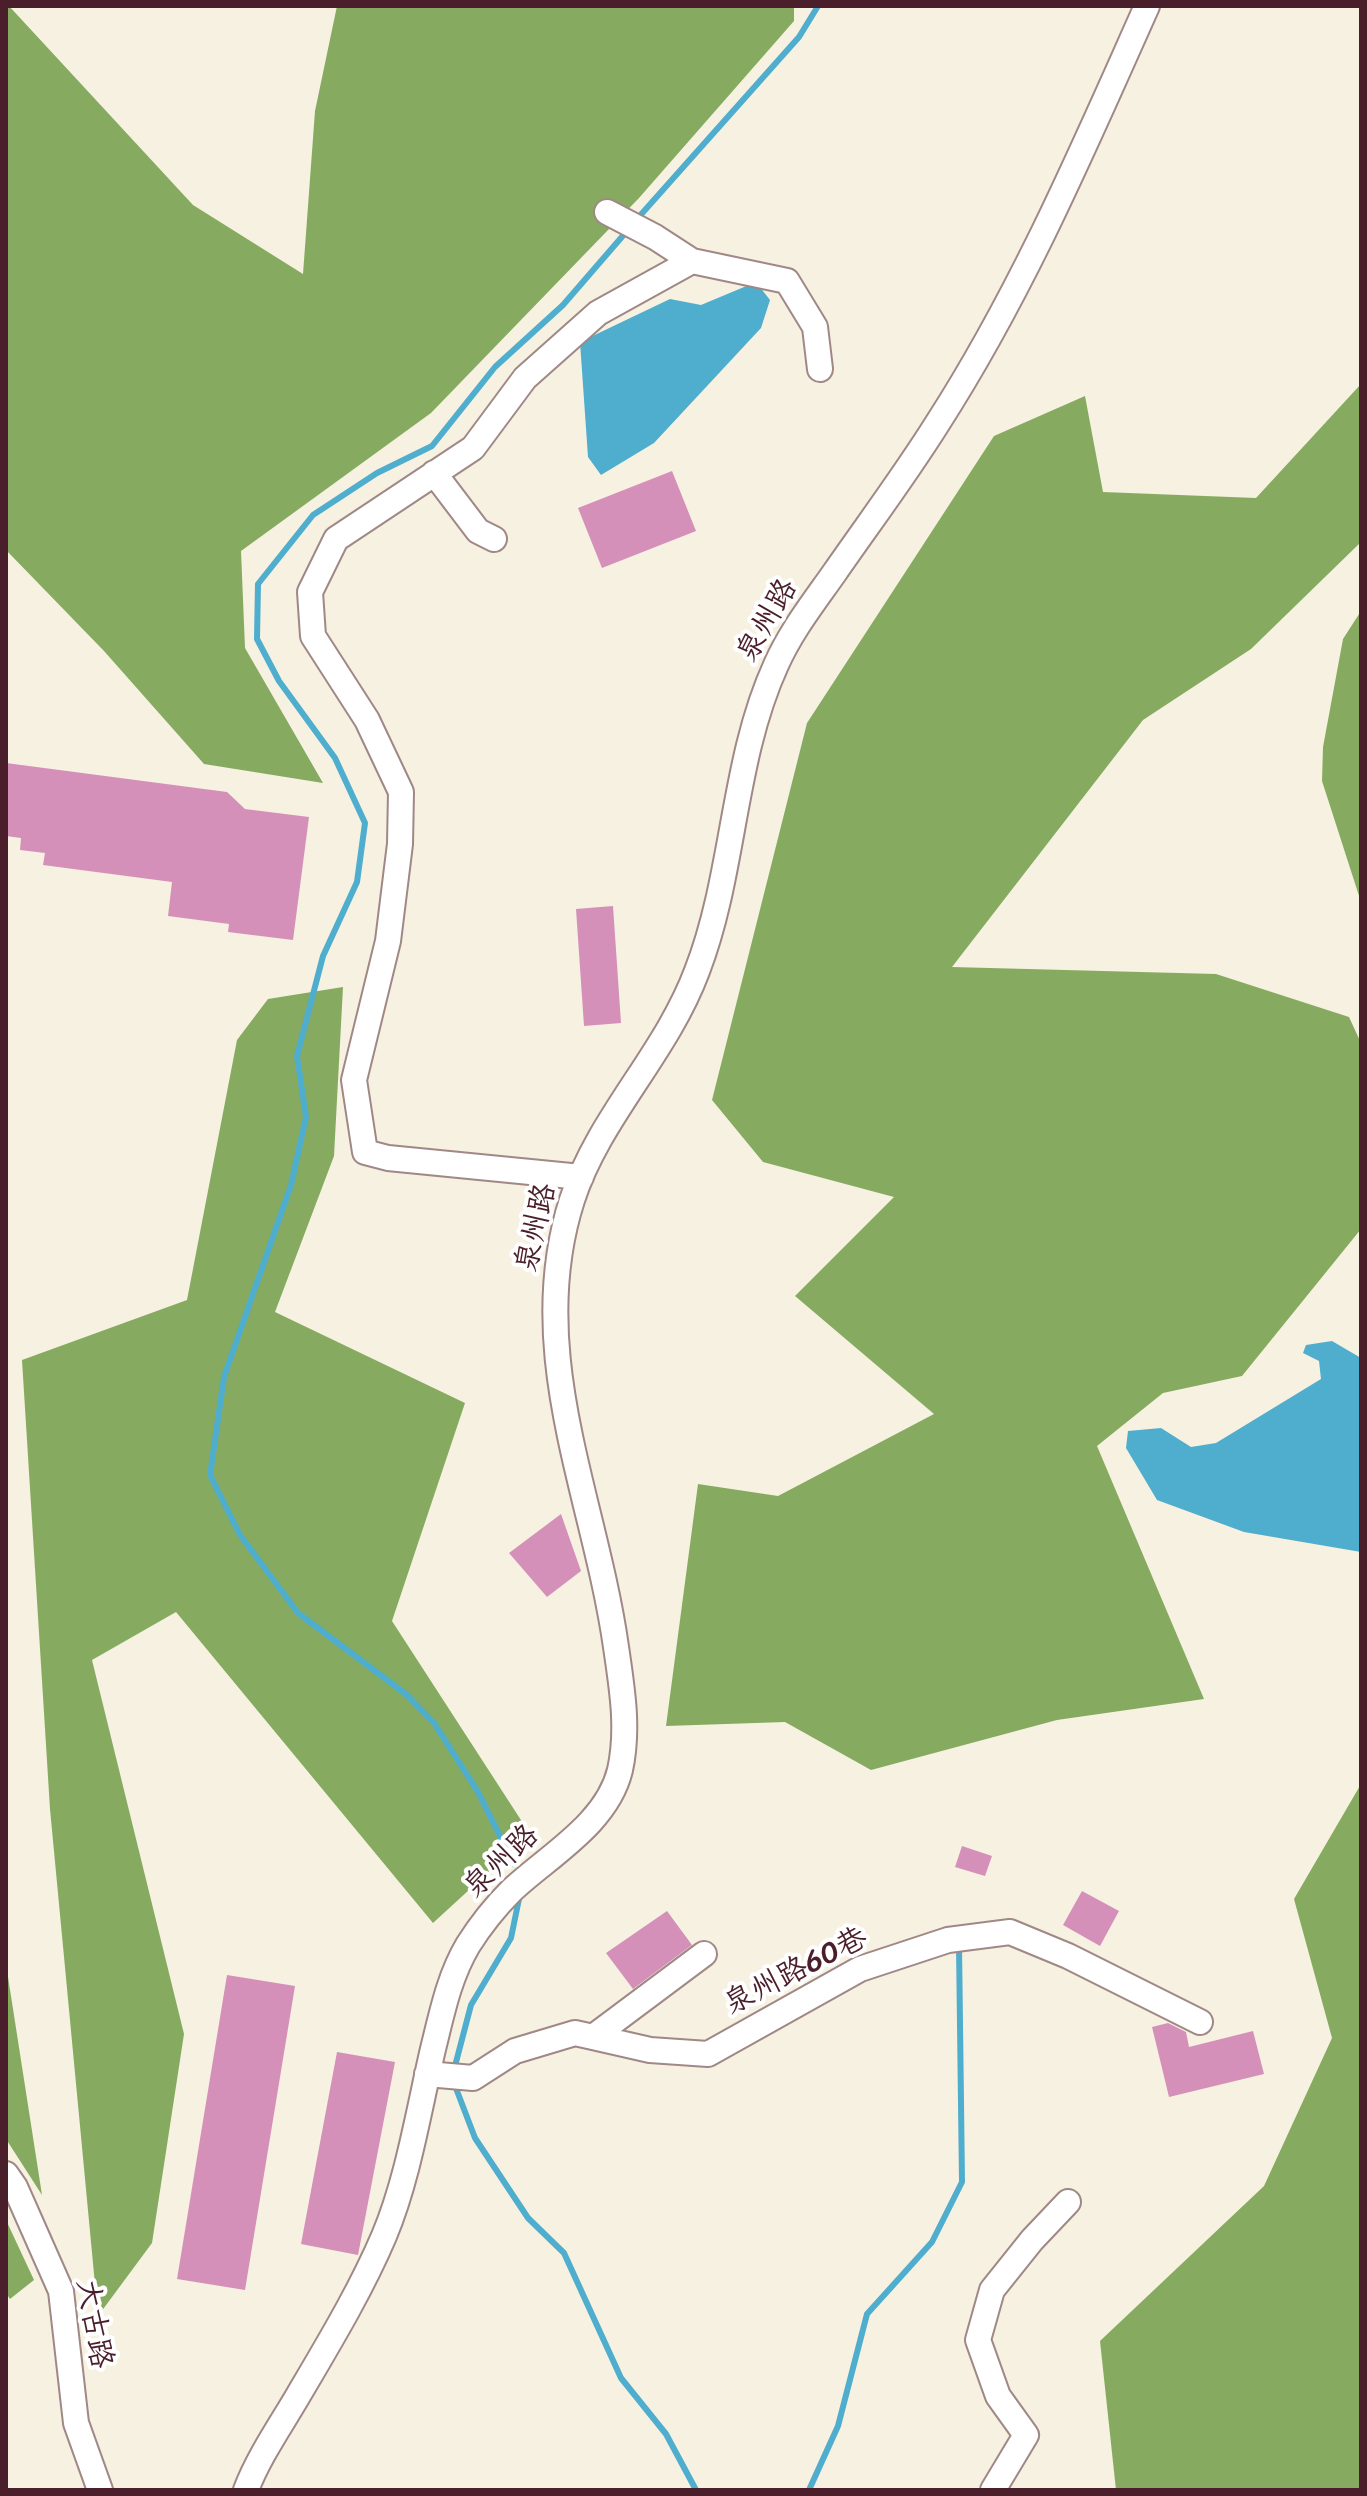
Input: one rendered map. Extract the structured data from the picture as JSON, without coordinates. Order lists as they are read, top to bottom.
{
  "streets": {
    "street": ["泉州路", "泉州路60巷", "大古路"]
  },
  "crossings": [
    ["泉州路", "泉州路60巷"]
  ]
}
